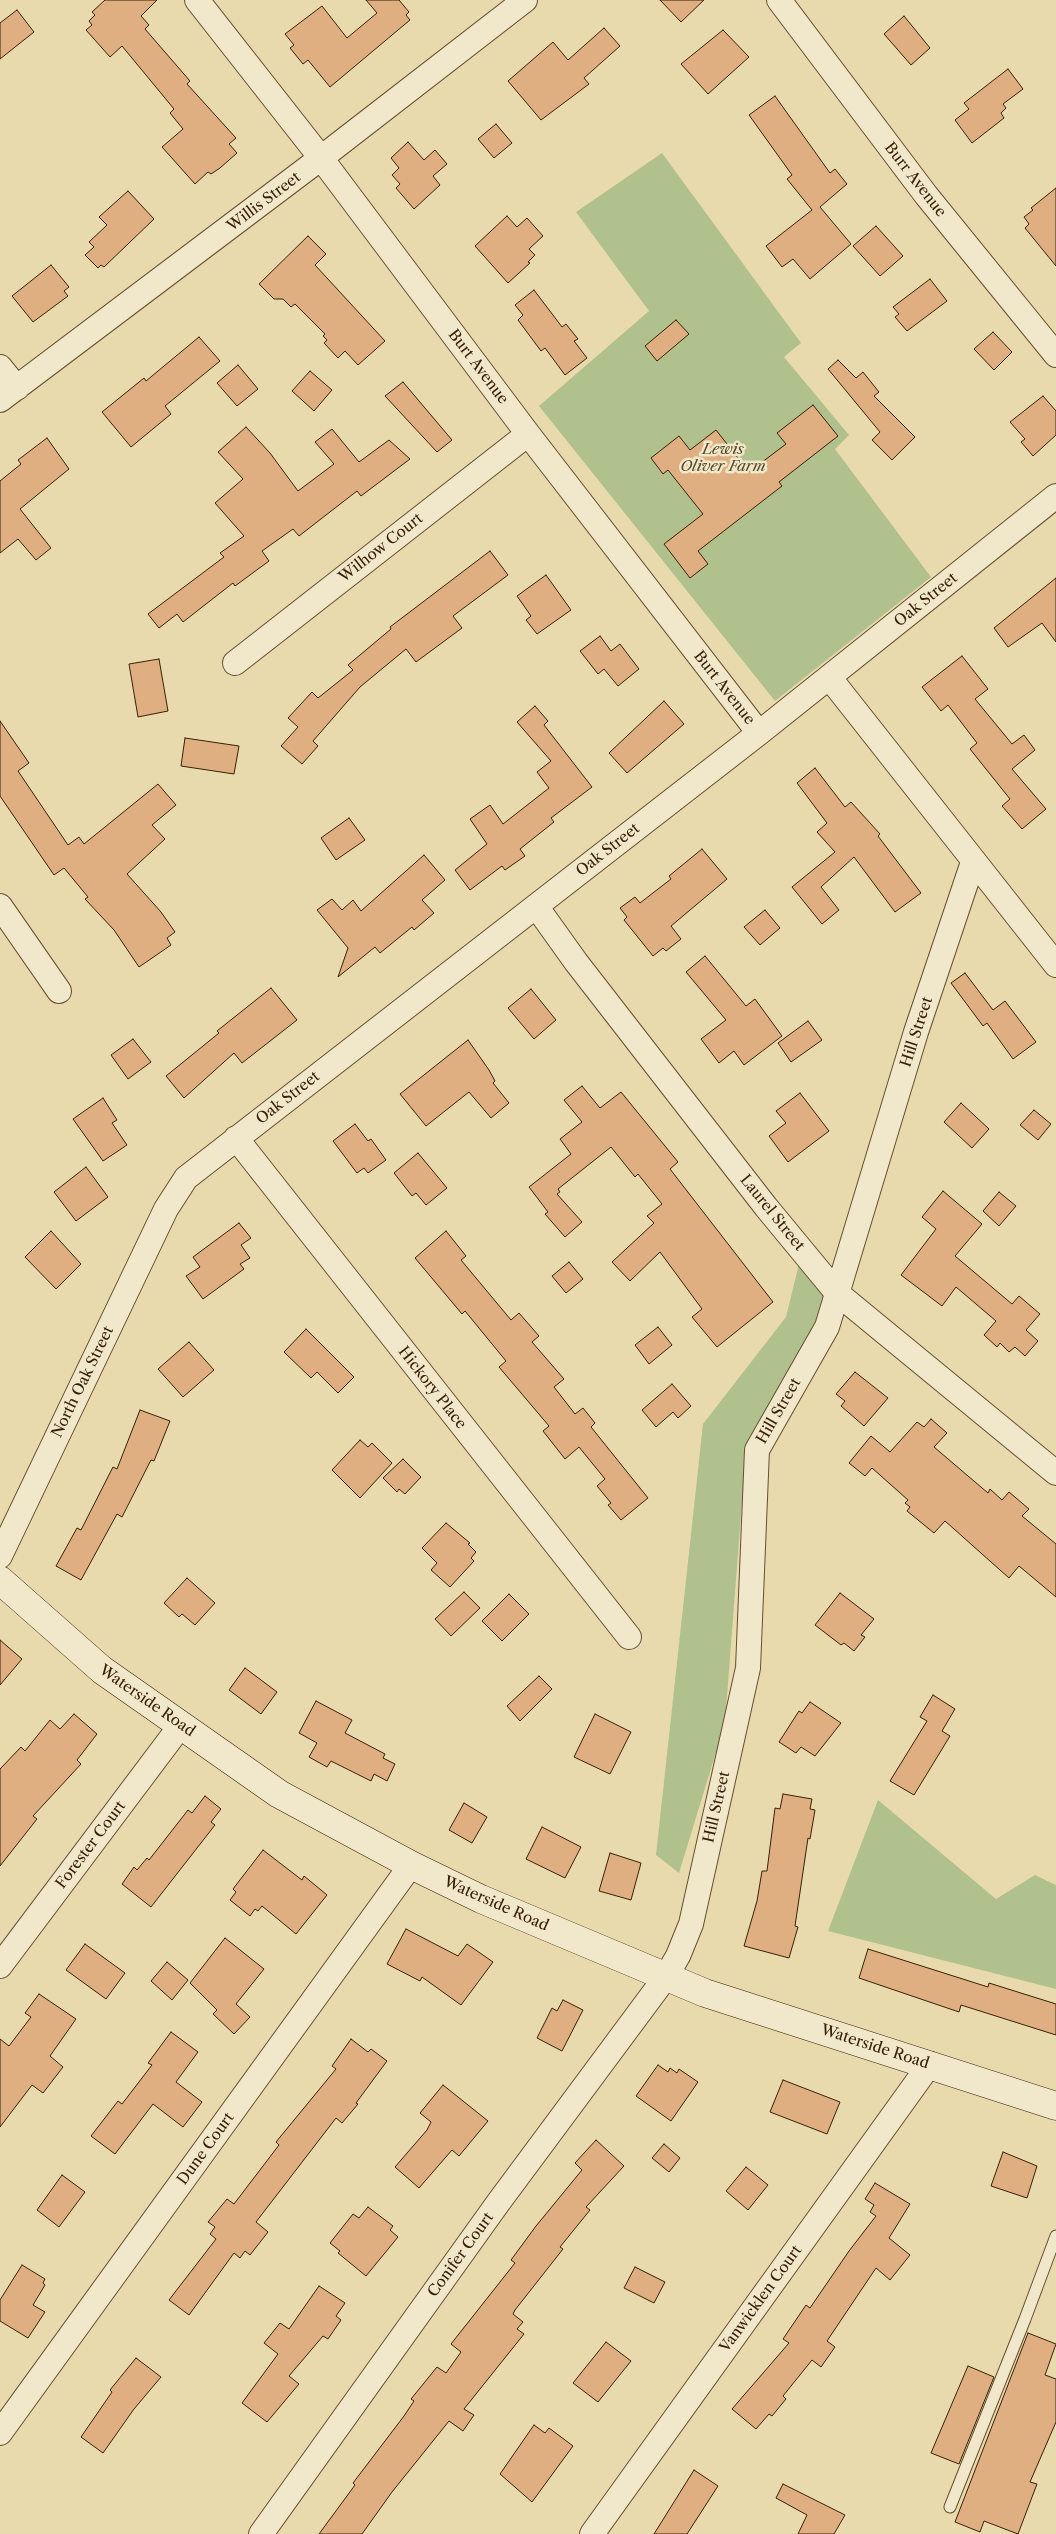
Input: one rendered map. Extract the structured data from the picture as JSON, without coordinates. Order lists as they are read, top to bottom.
{
  "streets": {
    "main road": ["Waterside Road"],
    "street": [
      "Burr Avenue",
      "Willis Street",
      "Burt Avenue",
      "Wilhow Court",
      "Oak Street",
      "Hill Street",
      "Laurel Street",
      "North Oak Street",
      "Hickory Place",
      "Forester Court",
      "Dune Court",
      "Conifer Court",
      "Vanwicklen Court"
    ]
  },
  "crossings": [
    ["Willis Street", "Burt Avenue"],
    ["Burt Avenue", "Wilhow Court"],
    ["Burt Avenue", "Oak Street"],
    ["Oak Street", "Laurel Street"],
    ["Oak Street", "North Oak Street"],
    ["Oak Street", "Hickory Place"],
    ["Hill Street", "Laurel Street"],
    ["Hill Street", "Waterside Road"],
    ["Hill Street", "Conifer Court"],
    ["Waterside Road", "Forester Court"],
    ["Waterside Road", "Dune Court"],
    ["Waterside Road", "Conifer Court"],
    ["Waterside Road", "Vanwicklen Court"]
  ],
  "parks": ["Lewis Oliver Farm"]
}
